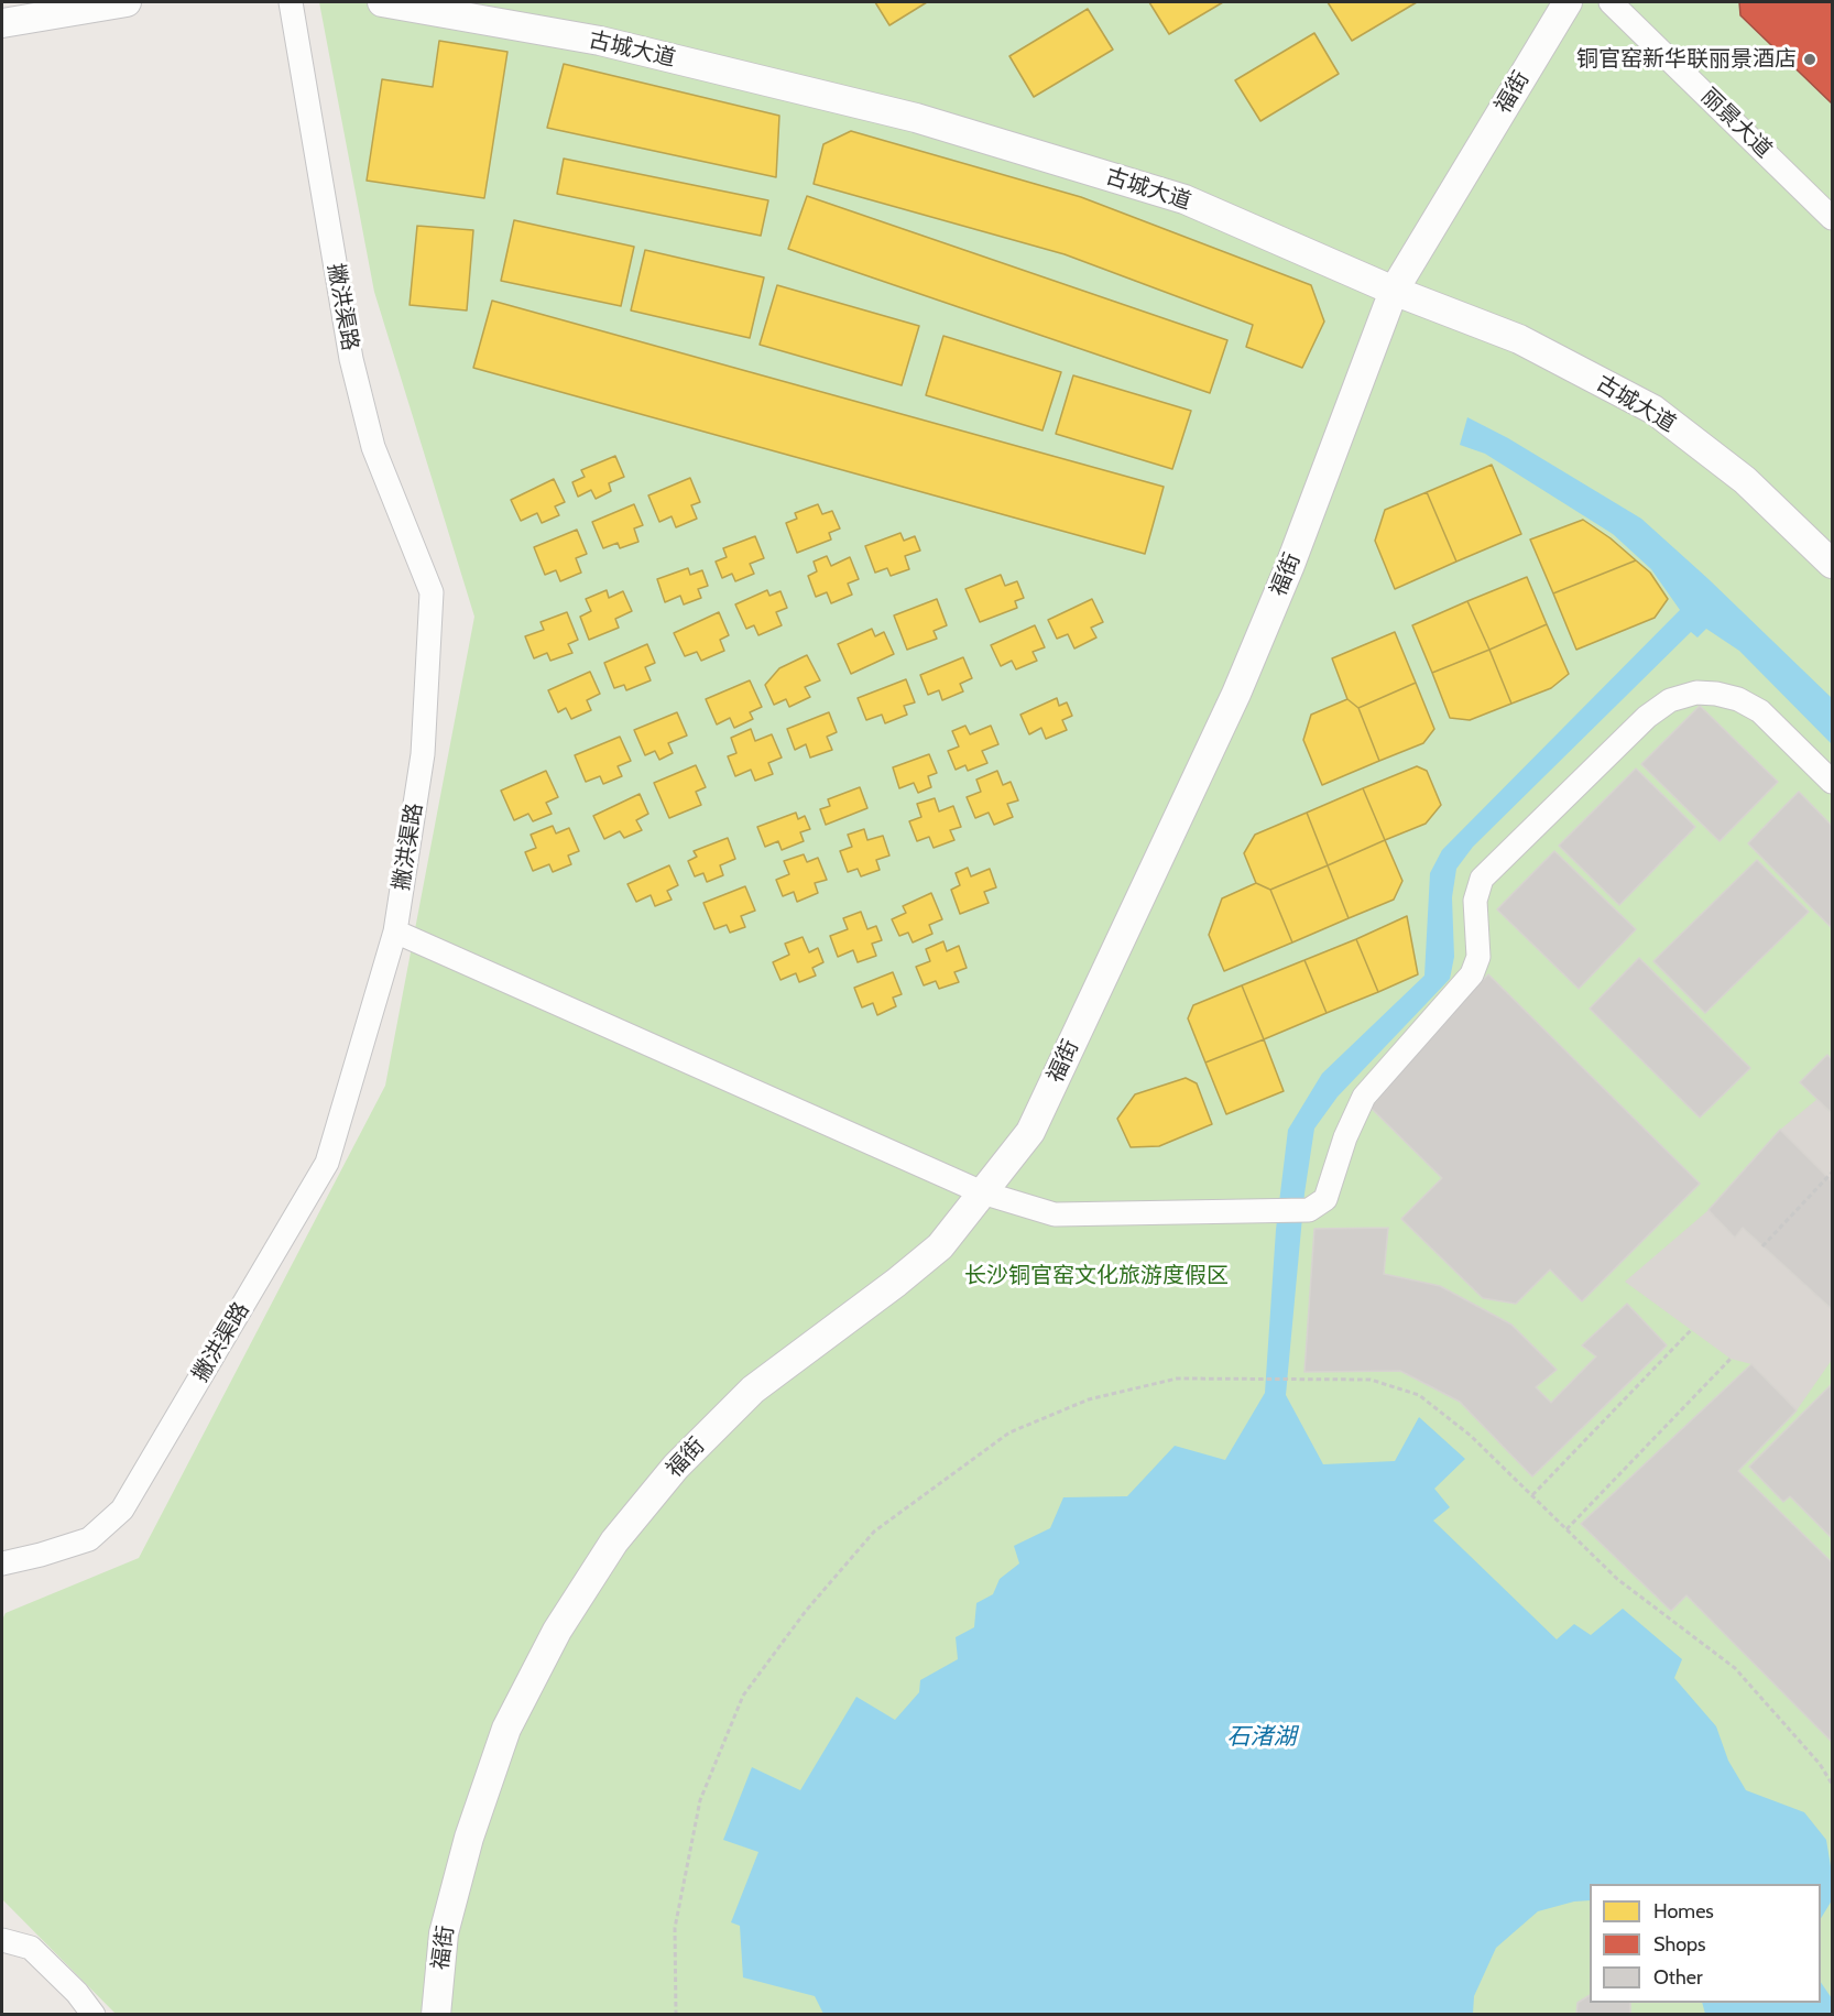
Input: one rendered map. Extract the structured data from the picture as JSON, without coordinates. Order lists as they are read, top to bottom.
{
  "streets": {
    "street": [
      "古城大道",
      "福街",
      "丽景大道",
      "撇洪渠路"
    ]
  },
  "crossings": [
    ["古城大道", "福街"]
  ],
  "water": ["石渚湖"],
  "parks": ["长沙铜官窑文化旅游度假区"],
  "places": ["铜官窑新华联丽景酒店"],
  "legend": ["Homes", "Shops", "Other"]
}
